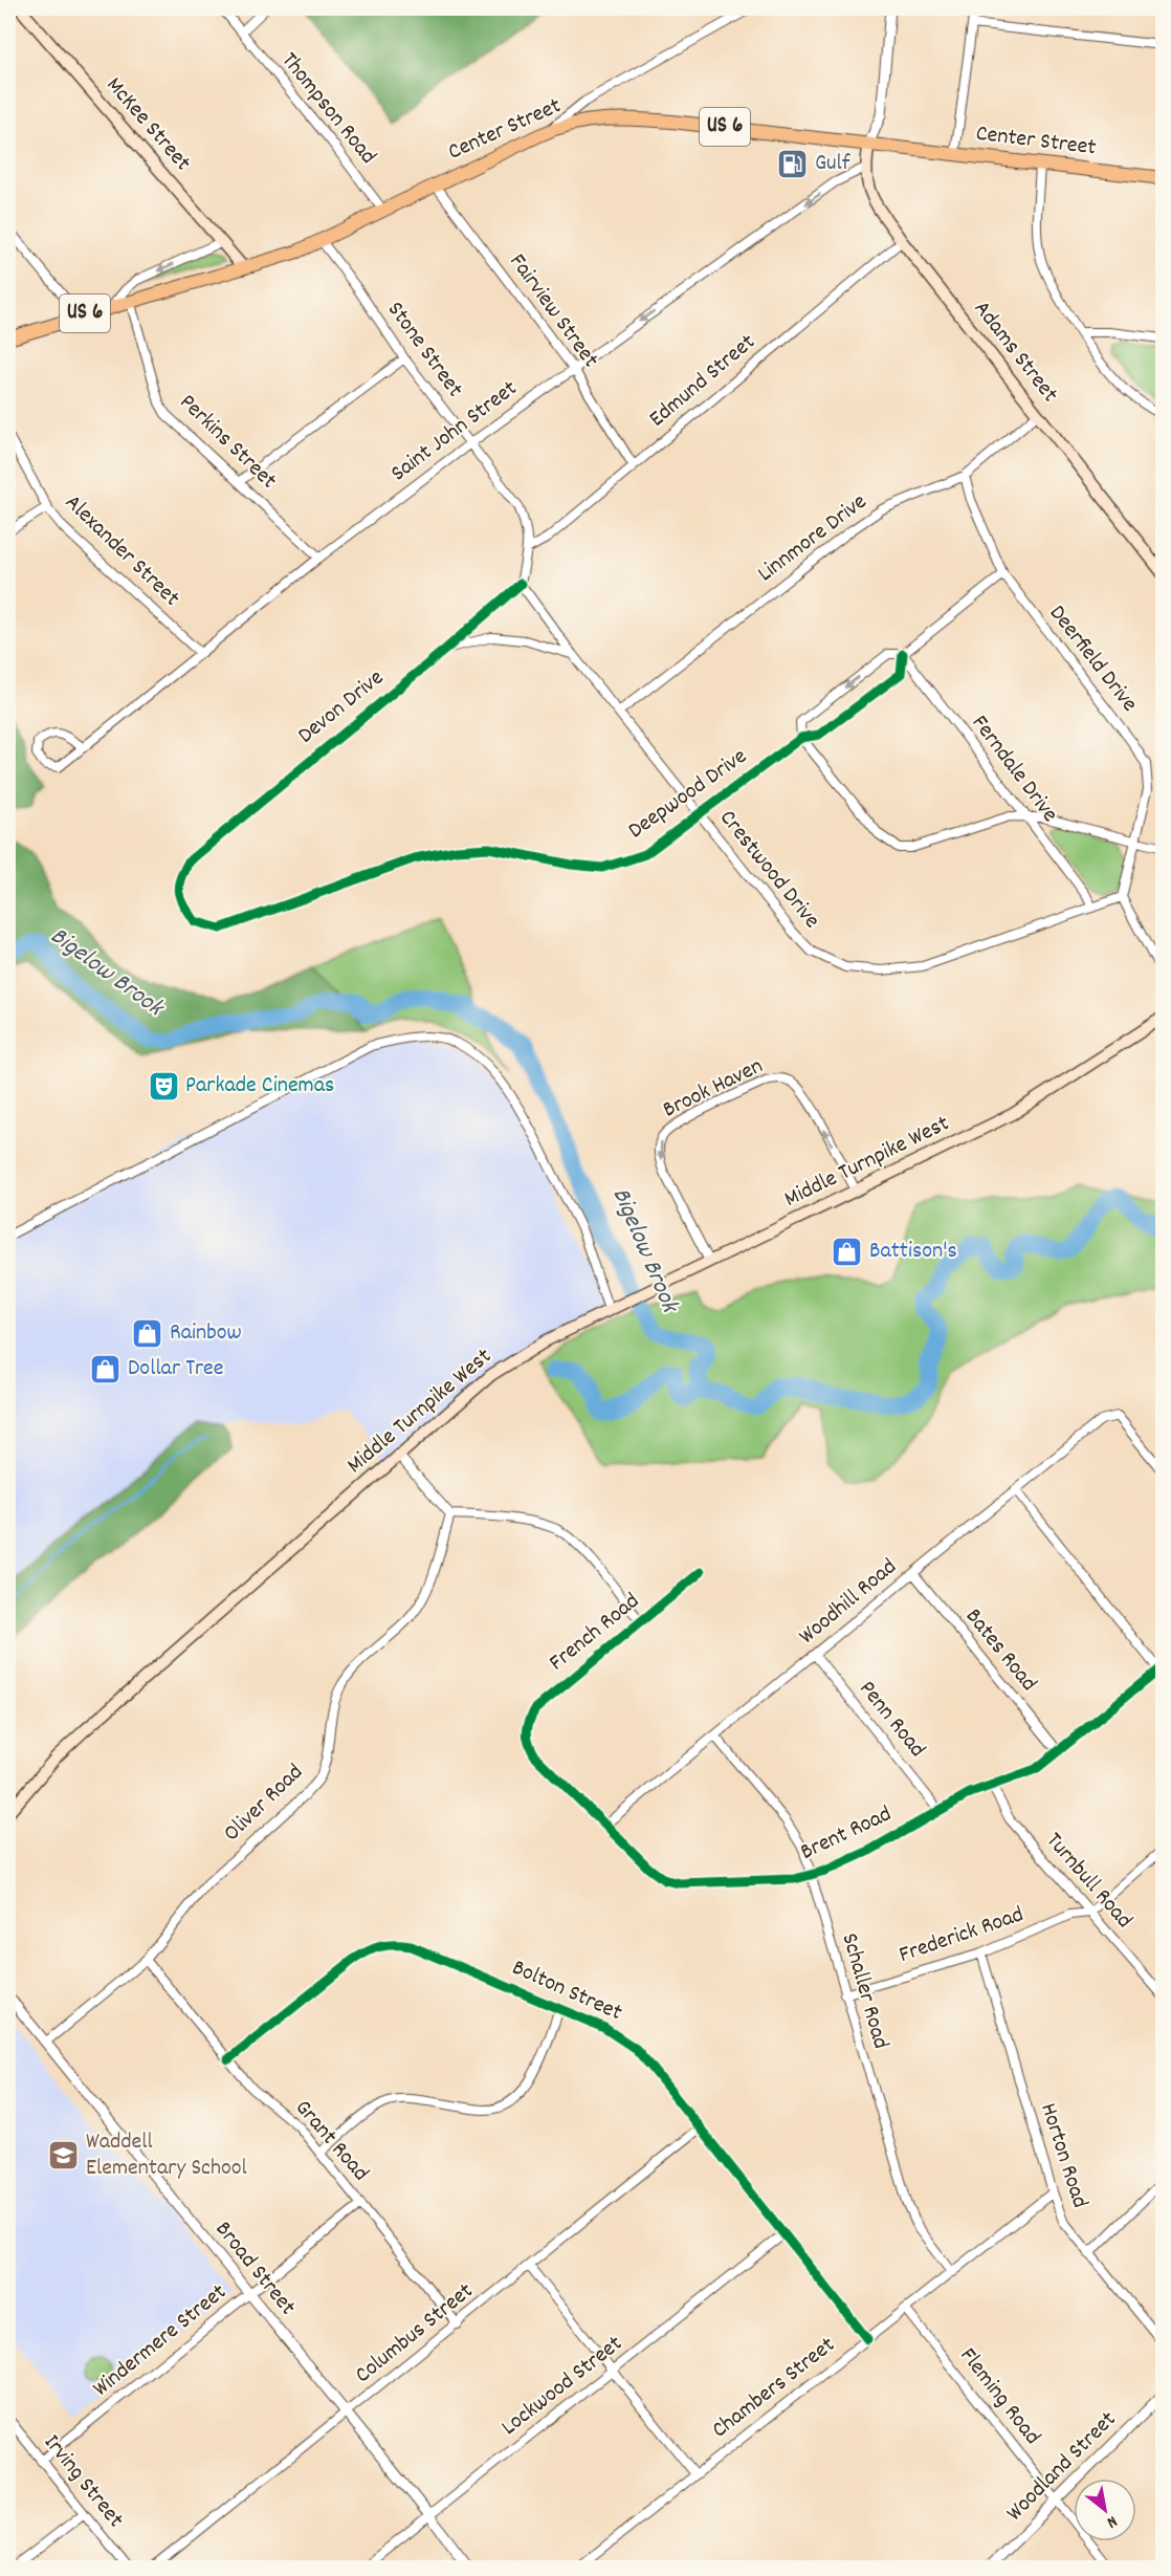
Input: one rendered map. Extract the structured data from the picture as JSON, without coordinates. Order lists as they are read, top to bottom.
{
  "streets": {
    "main road": [
      "McKee Street",
      "US 6",
      "Center Street",
      "Adams Street",
      "Middle Turnpike West"
    ],
    "street": [
      "Thompson Road",
      "Fairview Street",
      "Stone Street",
      "Edmund Street",
      "Saint John Street",
      "Perkins Street",
      "Linnmore Drive",
      "Alexander Street",
      "Deerfield Drive",
      "Devon Drive",
      "Ferndale Drive",
      "Deepwood Drive",
      "Crestwood Drive",
      "Brook Haven",
      "Woodhill Road",
      "French Road",
      "Bates Road",
      "Penn Road",
      "Oliver Road",
      "Brent Road",
      "Turnbull Road",
      "Frederick Road",
      "Bolton Street",
      "Schaller Road",
      "Grant Road",
      "Horton Road",
      "Broad Street",
      "Columbus Street",
      "Windermere Street",
      "Lockwood Street",
      "Chambers Street",
      "Fleming Road",
      "Woodland Street",
      "Irving Street"
    ]
  },
  "crossings": [
    ["Thompson Road", "Center Street"],
    ["McKee Street", "Center Street"],
    ["Center Street", "Fairview Street"],
    ["Center Street", "Stone Street"],
    ["Center Street", "Adams Street"],
    ["Center Street", "Perkins Street"],
    ["Fairview Street", "Edmund Street"],
    ["Fairview Street", "Saint John Street"],
    ["Stone Street", "Edmund Street"],
    ["Stone Street", "Saint John Street"],
    ["Stone Street", "Devon Drive"],
    ["Stone Street", "Crestwood Drive"],
    ["Adams Street", "Edmund Street"],
    ["Adams Street", "Saint John Street"],
    ["Adams Street", "Linnmore Drive"],
    ["Saint John Street", "Perkins Street"],
    ["Saint John Street", "Alexander Street"],
    ["Linnmore Drive", "Deerfield Drive"],
    ["Linnmore Drive", "Crestwood Drive"],
    ["Deerfield Drive", "Deepwood Drive"],
    ["Deerfield Drive", "Crestwood Drive"],
    ["Devon Drive", "Deepwood Drive"],
    ["Devon Drive", "Crestwood Drive"],
    ["Ferndale Drive", "Deepwood Drive"],
    ["Ferndale Drive", "Crestwood Drive"],
    ["Deepwood Drive", "Crestwood Drive"],
    ["Brook Haven", "Middle Turnpike West"],
    ["Woodhill Road", "Bates Road"],
    ["Woodhill Road", "Penn Road"],
    ["Woodhill Road", "Brent Road"],
    ["Woodhill Road", "Schaller Road"],
    ["French Road", "Brent Road"],
    ["Bates Road", "Brent Road"],
    ["Penn Road", "Brent Road"],
    ["Oliver Road", "Grant Road"],
    ["Oliver Road", "Broad Street"],
    ["Brent Road", "Turnbull Road"],
    ["Brent Road", "Schaller Road"],
    ["Turnbull Road", "Frederick Road"],
    ["Frederick Road", "Schaller Road"],
    ["Frederick Road", "Horton Road"],
    ["Bolton Street", "Grant Road"],
    ["Bolton Street", "Columbus Street"],
    ["Bolton Street", "Lockwood Street"],
    ["Bolton Street", "Chambers Street"],
    ["Schaller Road", "Chambers Street"],
    ["Grant Road", "Columbus Street"],
    ["Grant Road", "Windermere Street"],
    ["Horton Road", "Chambers Street"],
    ["Broad Street", "Columbus Street"],
    ["Broad Street", "Windermere Street"],
    ["Broad Street", "Lockwood Street"],
    ["Windermere Street", "Irving Street"],
    ["Chambers Street", "Fleming Road"],
    ["Fleming Road", "Woodland Street"]
  ],
  "water": ["Bigelow Brook"],
  "places": {
    "fuel station": ["Gulf"],
    "theatre": ["Parkade Cinemas"],
    "shop": ["Battison's", "Rainbow", "Dollar Tree"],
    "school or university": ["Waddell Elementary School"]
  },
  "north": "bottom right"
}
